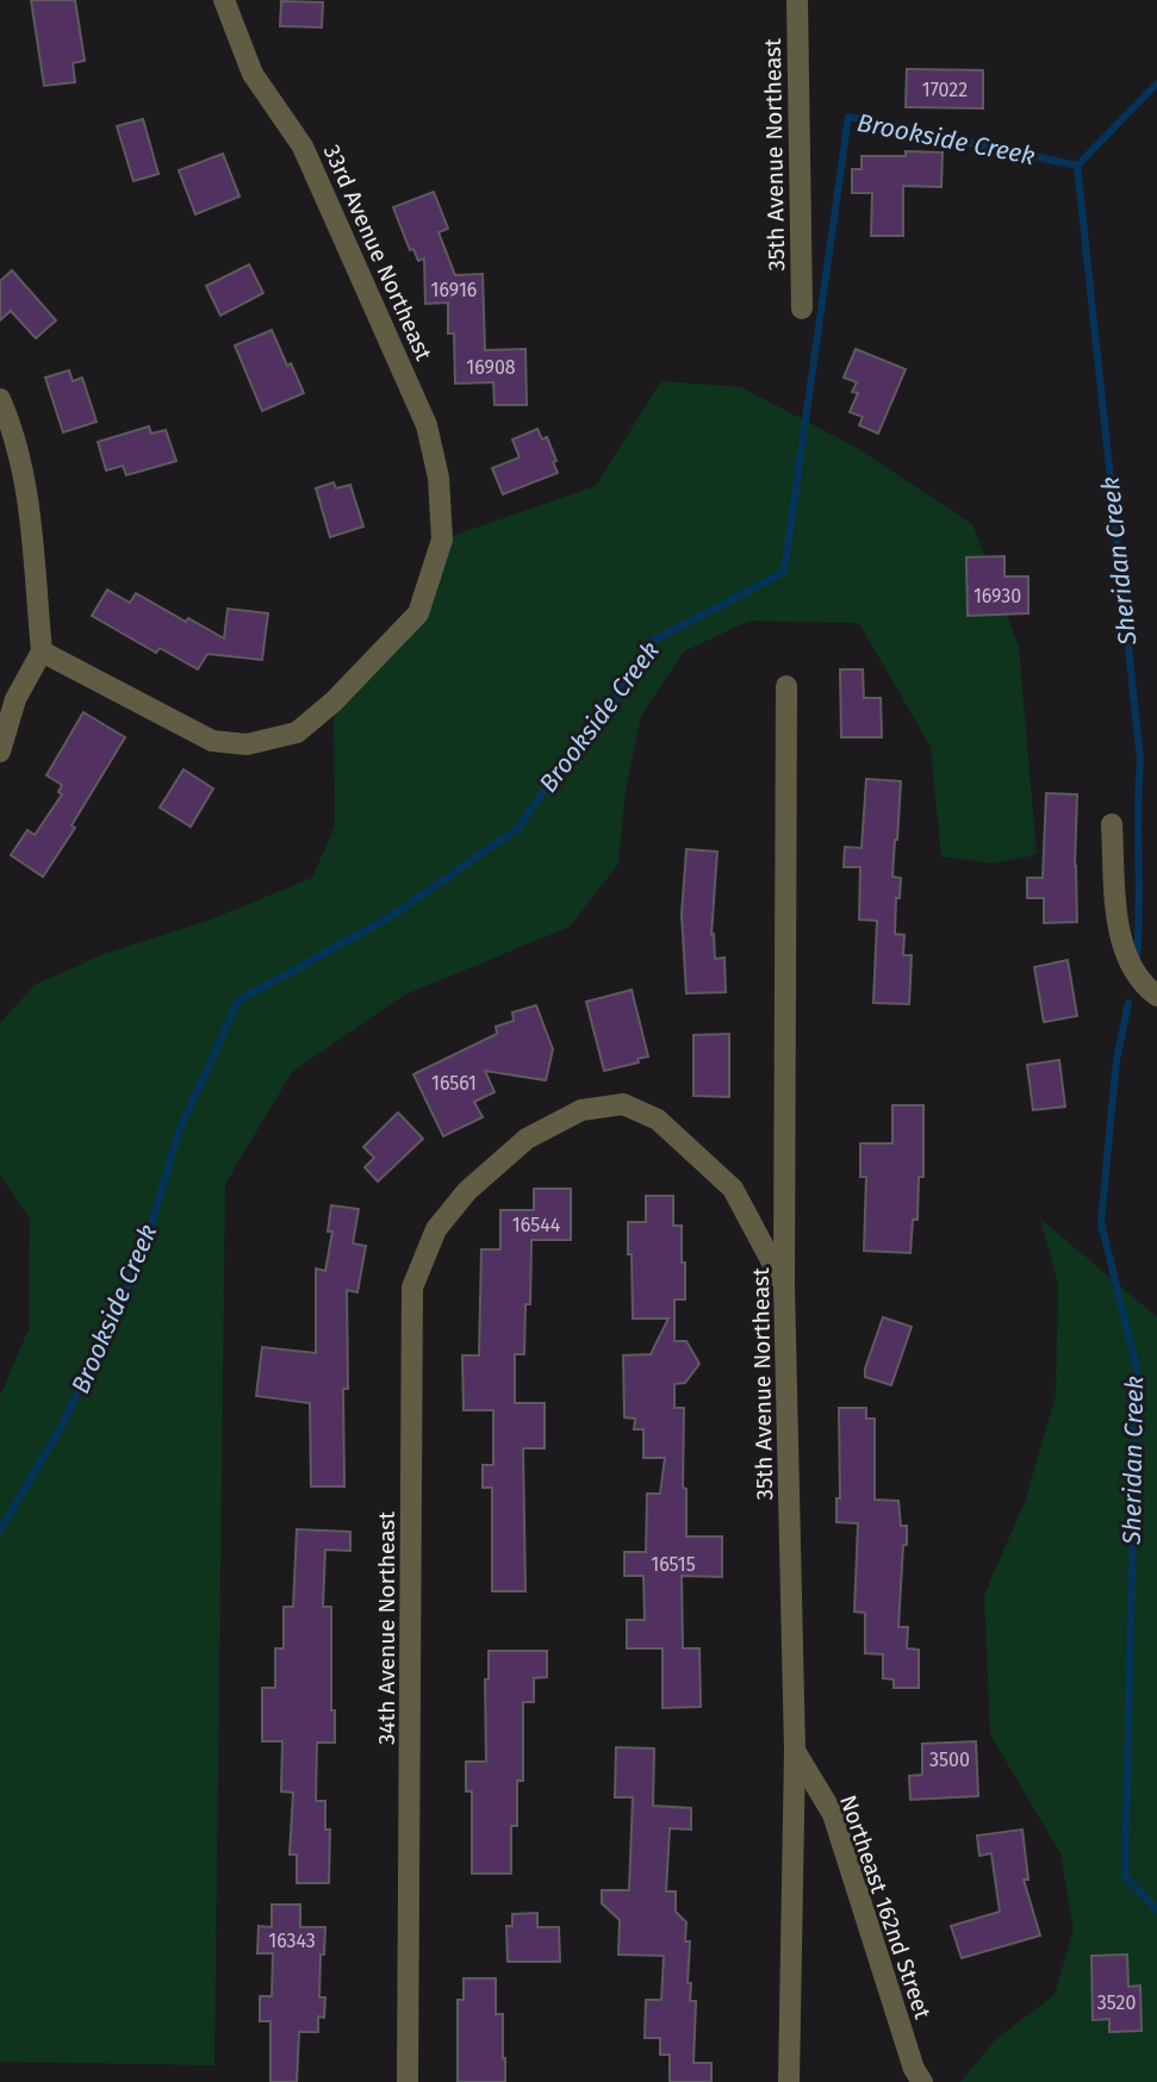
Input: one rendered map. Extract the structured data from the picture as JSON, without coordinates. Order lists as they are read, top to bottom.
{
  "streets": {
    "street": [
      "35th Avenue Northeast",
      "33rd Avenue Northeast",
      "34th Avenue Northeast",
      "Northeast 162nd Street"
    ]
  },
  "crossings": [
    ["35th Avenue Northeast", "34th Avenue Northeast"],
    ["35th Avenue Northeast", "Northeast 162nd Street"]
  ],
  "water": ["Brookside Creek", "Sheridan Creek"],
  "house_numbers": [
    "17022",
    "16916",
    "16908",
    "16930",
    "16561",
    "16544",
    "16515",
    "3500",
    "16343",
    "3520"
  ]
}
